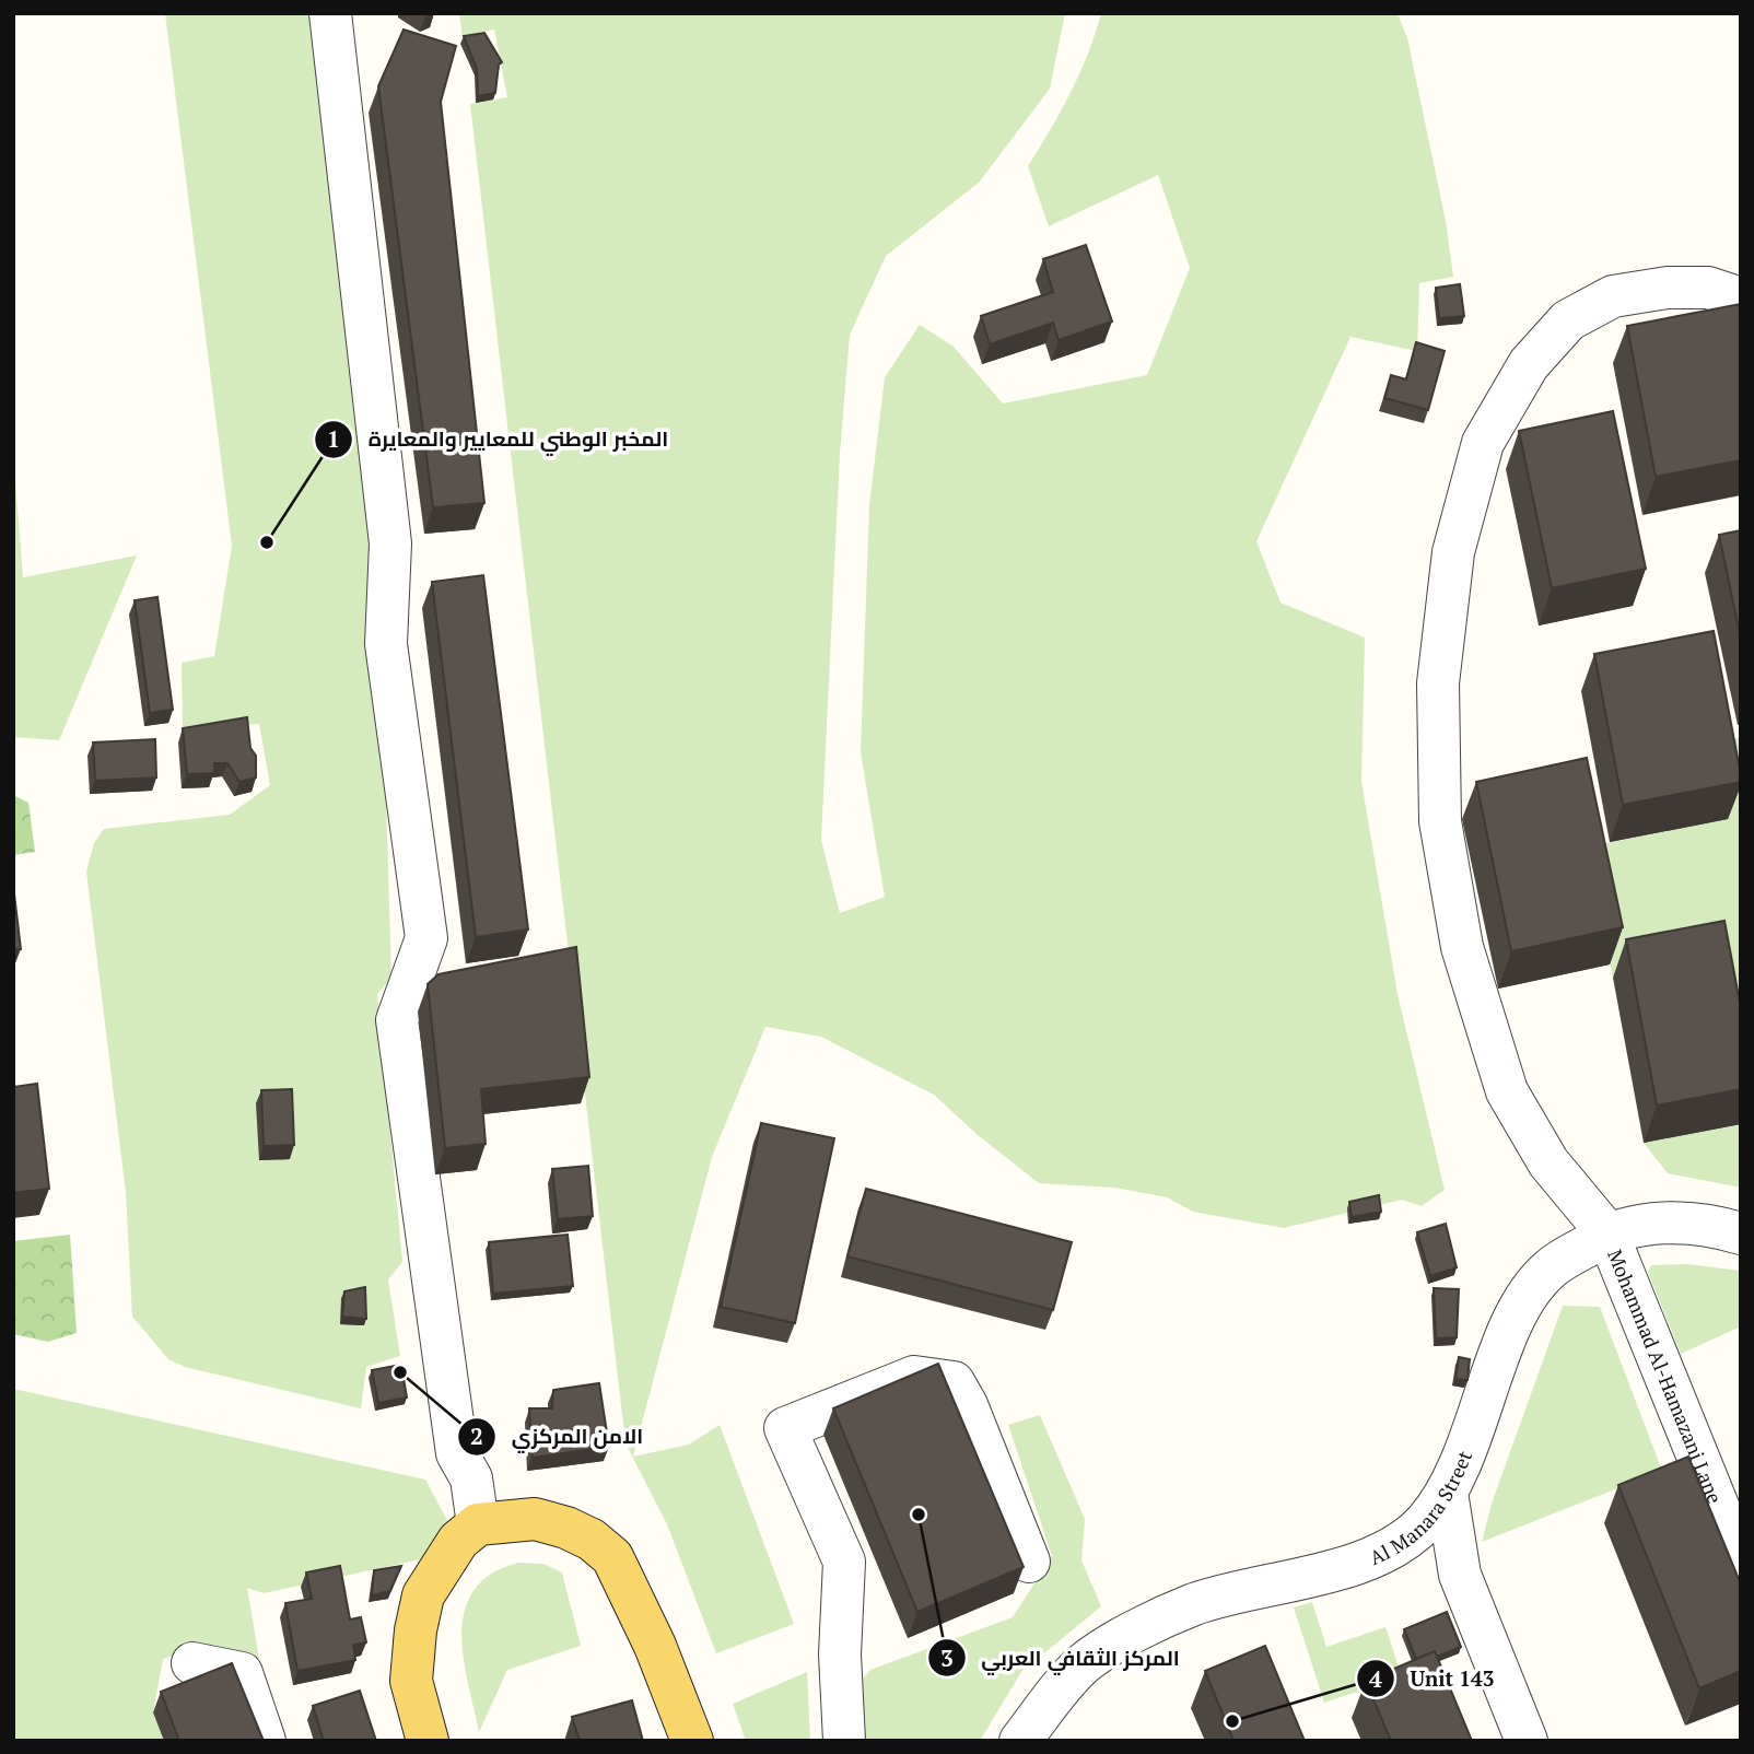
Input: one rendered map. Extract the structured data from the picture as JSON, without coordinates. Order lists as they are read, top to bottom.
{
  "streets": {
    "street": ["Mohammad Al-Hamazani Lane", "Al Manara Street"]
  },
  "crossings": [
    ["Mohammad Al-Hamazani Lane", "Al Manara Street"]
  ],
  "places": [
    "المخبر الوطني للمعايير والمعايرة",
    "الامن المركزي",
    "المركز الثقافي العربي",
    "Unit 143"
  ]
}
